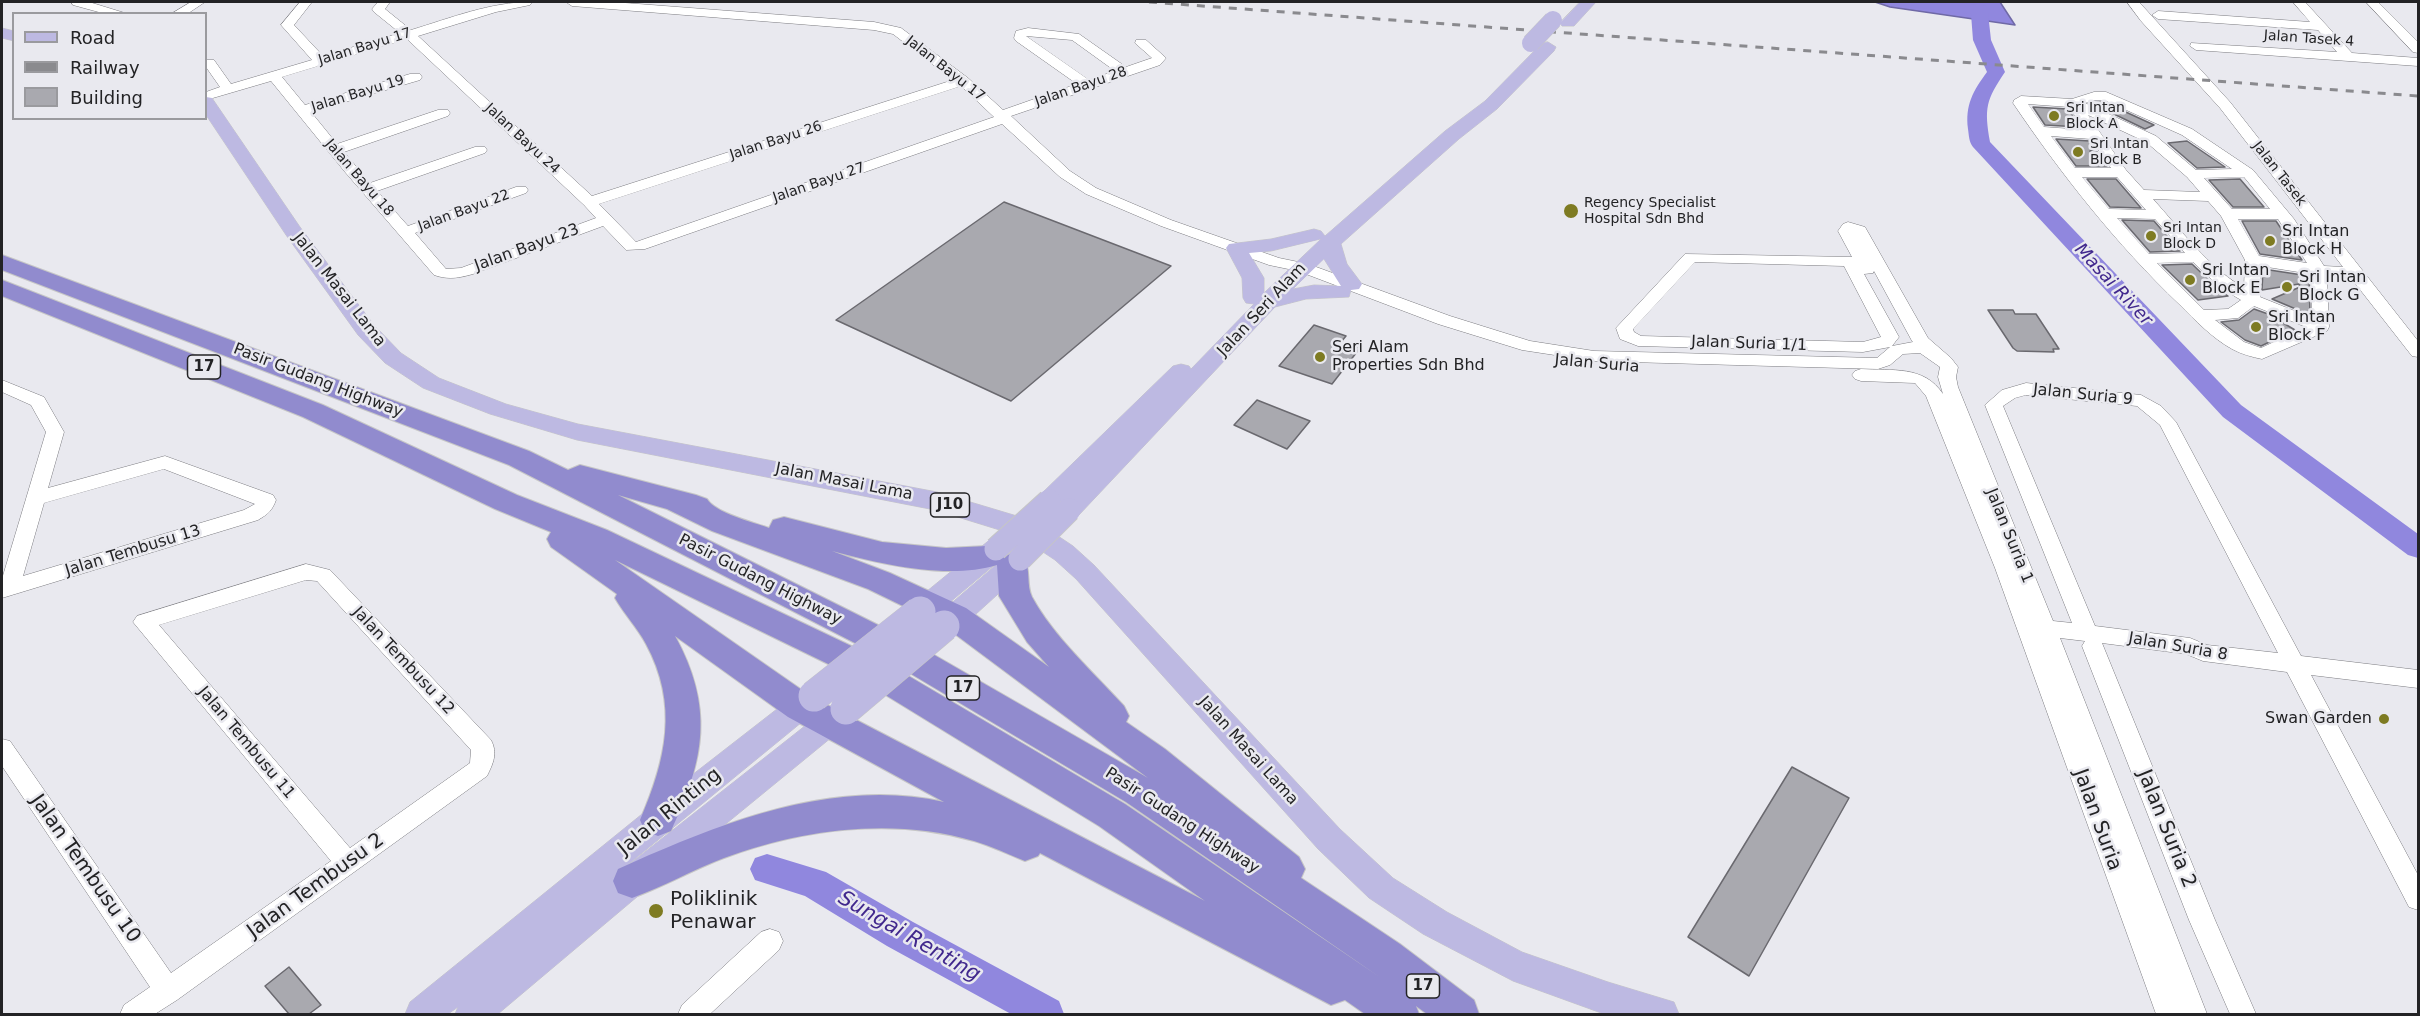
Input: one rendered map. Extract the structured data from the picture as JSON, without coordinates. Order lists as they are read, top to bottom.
{
  "streets": {
    "highway": ["17", "Pasir Gudang Highway"],
    "main road": [
      "Jalan Masai Lama",
      "Jalan Seri Alam",
      "J10",
      "Jalan Rinting"
    ],
    "street": [
      "Jalan Tasek 4",
      "Jalan Bayu 17",
      "Jalan Bayu 28",
      "Jalan Bayu 19",
      "Jalan Bayu 24",
      "Jalan Bayu 26",
      "Jalan Tasek",
      "Jalan Bayu 18",
      "Jalan Bayu 27",
      "Jalan Bayu 22",
      "Jalan Bayu 23",
      "Jalan Suria 1/1",
      "Jalan Suria",
      "Jalan Suria 9",
      "Jalan Suria 1",
      "Jalan Tembusu 13",
      "Jalan Suria 8",
      "Jalan Tembusu 12",
      "Jalan Tembusu 11",
      "Jalan Suria 2",
      "Jalan Tembusu 10",
      "Jalan Tembusu 2"
    ]
  },
  "crossings": [
    ["Jalan Bayu 17", "Jalan Bayu 28"],
    ["Jalan Bayu 17", "Jalan Bayu 24"],
    ["Jalan Bayu 17", "Jalan Bayu 26"],
    ["Jalan Bayu 17", "Jalan Bayu 18"],
    ["Jalan Bayu 17", "Jalan Bayu 27"],
    ["Jalan Bayu 17", "Jalan Masai Lama"],
    ["Jalan Bayu 17", "Jalan Seri Alam"],
    ["Jalan Bayu 17", "Jalan Suria"],
    ["Jalan Bayu 28", "Jalan Bayu 27"],
    ["Jalan Bayu 19", "Jalan Bayu 18"],
    ["Jalan Bayu 24", "Jalan Bayu 26"],
    ["Jalan Bayu 24", "Jalan Bayu 27"],
    ["Jalan Bayu 24", "Jalan Bayu 23"],
    ["Jalan Bayu 18", "Jalan Bayu 22"],
    ["Jalan Bayu 18", "Jalan Bayu 23"],
    ["Jalan Seri Alam", "Jalan Suria"],
    ["Jalan Seri Alam", "Jalan Rinting"],
    ["Jalan Suria", "Jalan Suria 1"],
    ["Jalan Suria", "Jalan Suria 8"],
    ["Jalan Suria 9", "Jalan Suria 8"],
    ["Jalan Suria 9", "Jalan Suria 2"],
    ["Jalan Suria 1", "Jalan Suria 8"],
    ["Jalan Suria 8", "Jalan Suria 2"],
    ["Jalan Tembusu 12", "Jalan Tembusu 11"],
    ["Jalan Tembusu 12", "Jalan Tembusu 2"],
    ["Jalan Tembusu 11", "Jalan Tembusu 2"],
    ["Jalan Tembusu 10", "Jalan Tembusu 2"]
  ],
  "water": ["Masai River", "Sungai Renting"],
  "places": [
    "Sri Intan Block A",
    "Sri Intan Block B",
    "Regency Specialist Hospital Sdn Bhd",
    "Sri Intan Block D",
    "Sri Intan Block H",
    "Sri Intan Block E",
    "Sri Intan Block G",
    "Sri Intan Block F",
    "Seri Alam Properties Sdn Bhd",
    "Swan Garden",
    "Poliklinik Penawar"
  ],
  "legend": ["Road", "Railway", "Building"]
}
